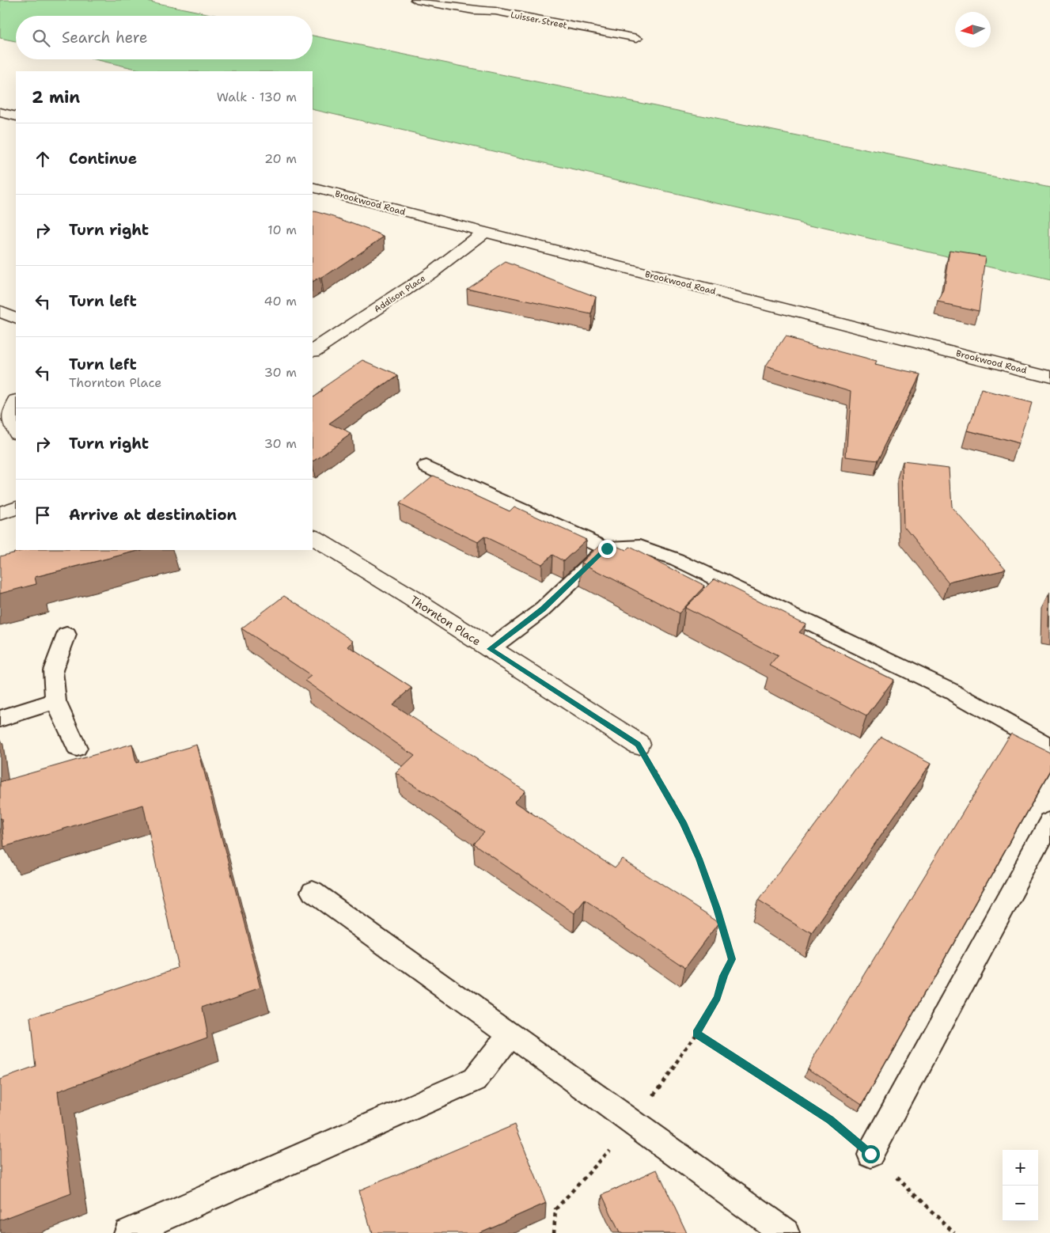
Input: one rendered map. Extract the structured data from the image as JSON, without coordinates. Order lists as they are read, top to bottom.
{
  "streets": {
    "street": [
      "Luisser Street",
      "Brookwood Road",
      "Addison Place",
      "Thornton Place"
    ]
  },
  "crossings": [
    ["Brookwood Road", "Addison Place"]
  ],
  "north": "left",
  "page": {
    "search": "Search here",
    "heading": ["2 min", "Walk · 130 m"],
    "list": [
      ["Continue", "20 m"],
      ["Turn right", "10 m"],
      ["Turn left", "40 m"],
      ["Turn left", "Thornton Place", "30 m"],
      ["Turn right", "30 m"],
      "Arrive at destination"
    ],
    "map_buttons": ["+", "−"]
  }
}
